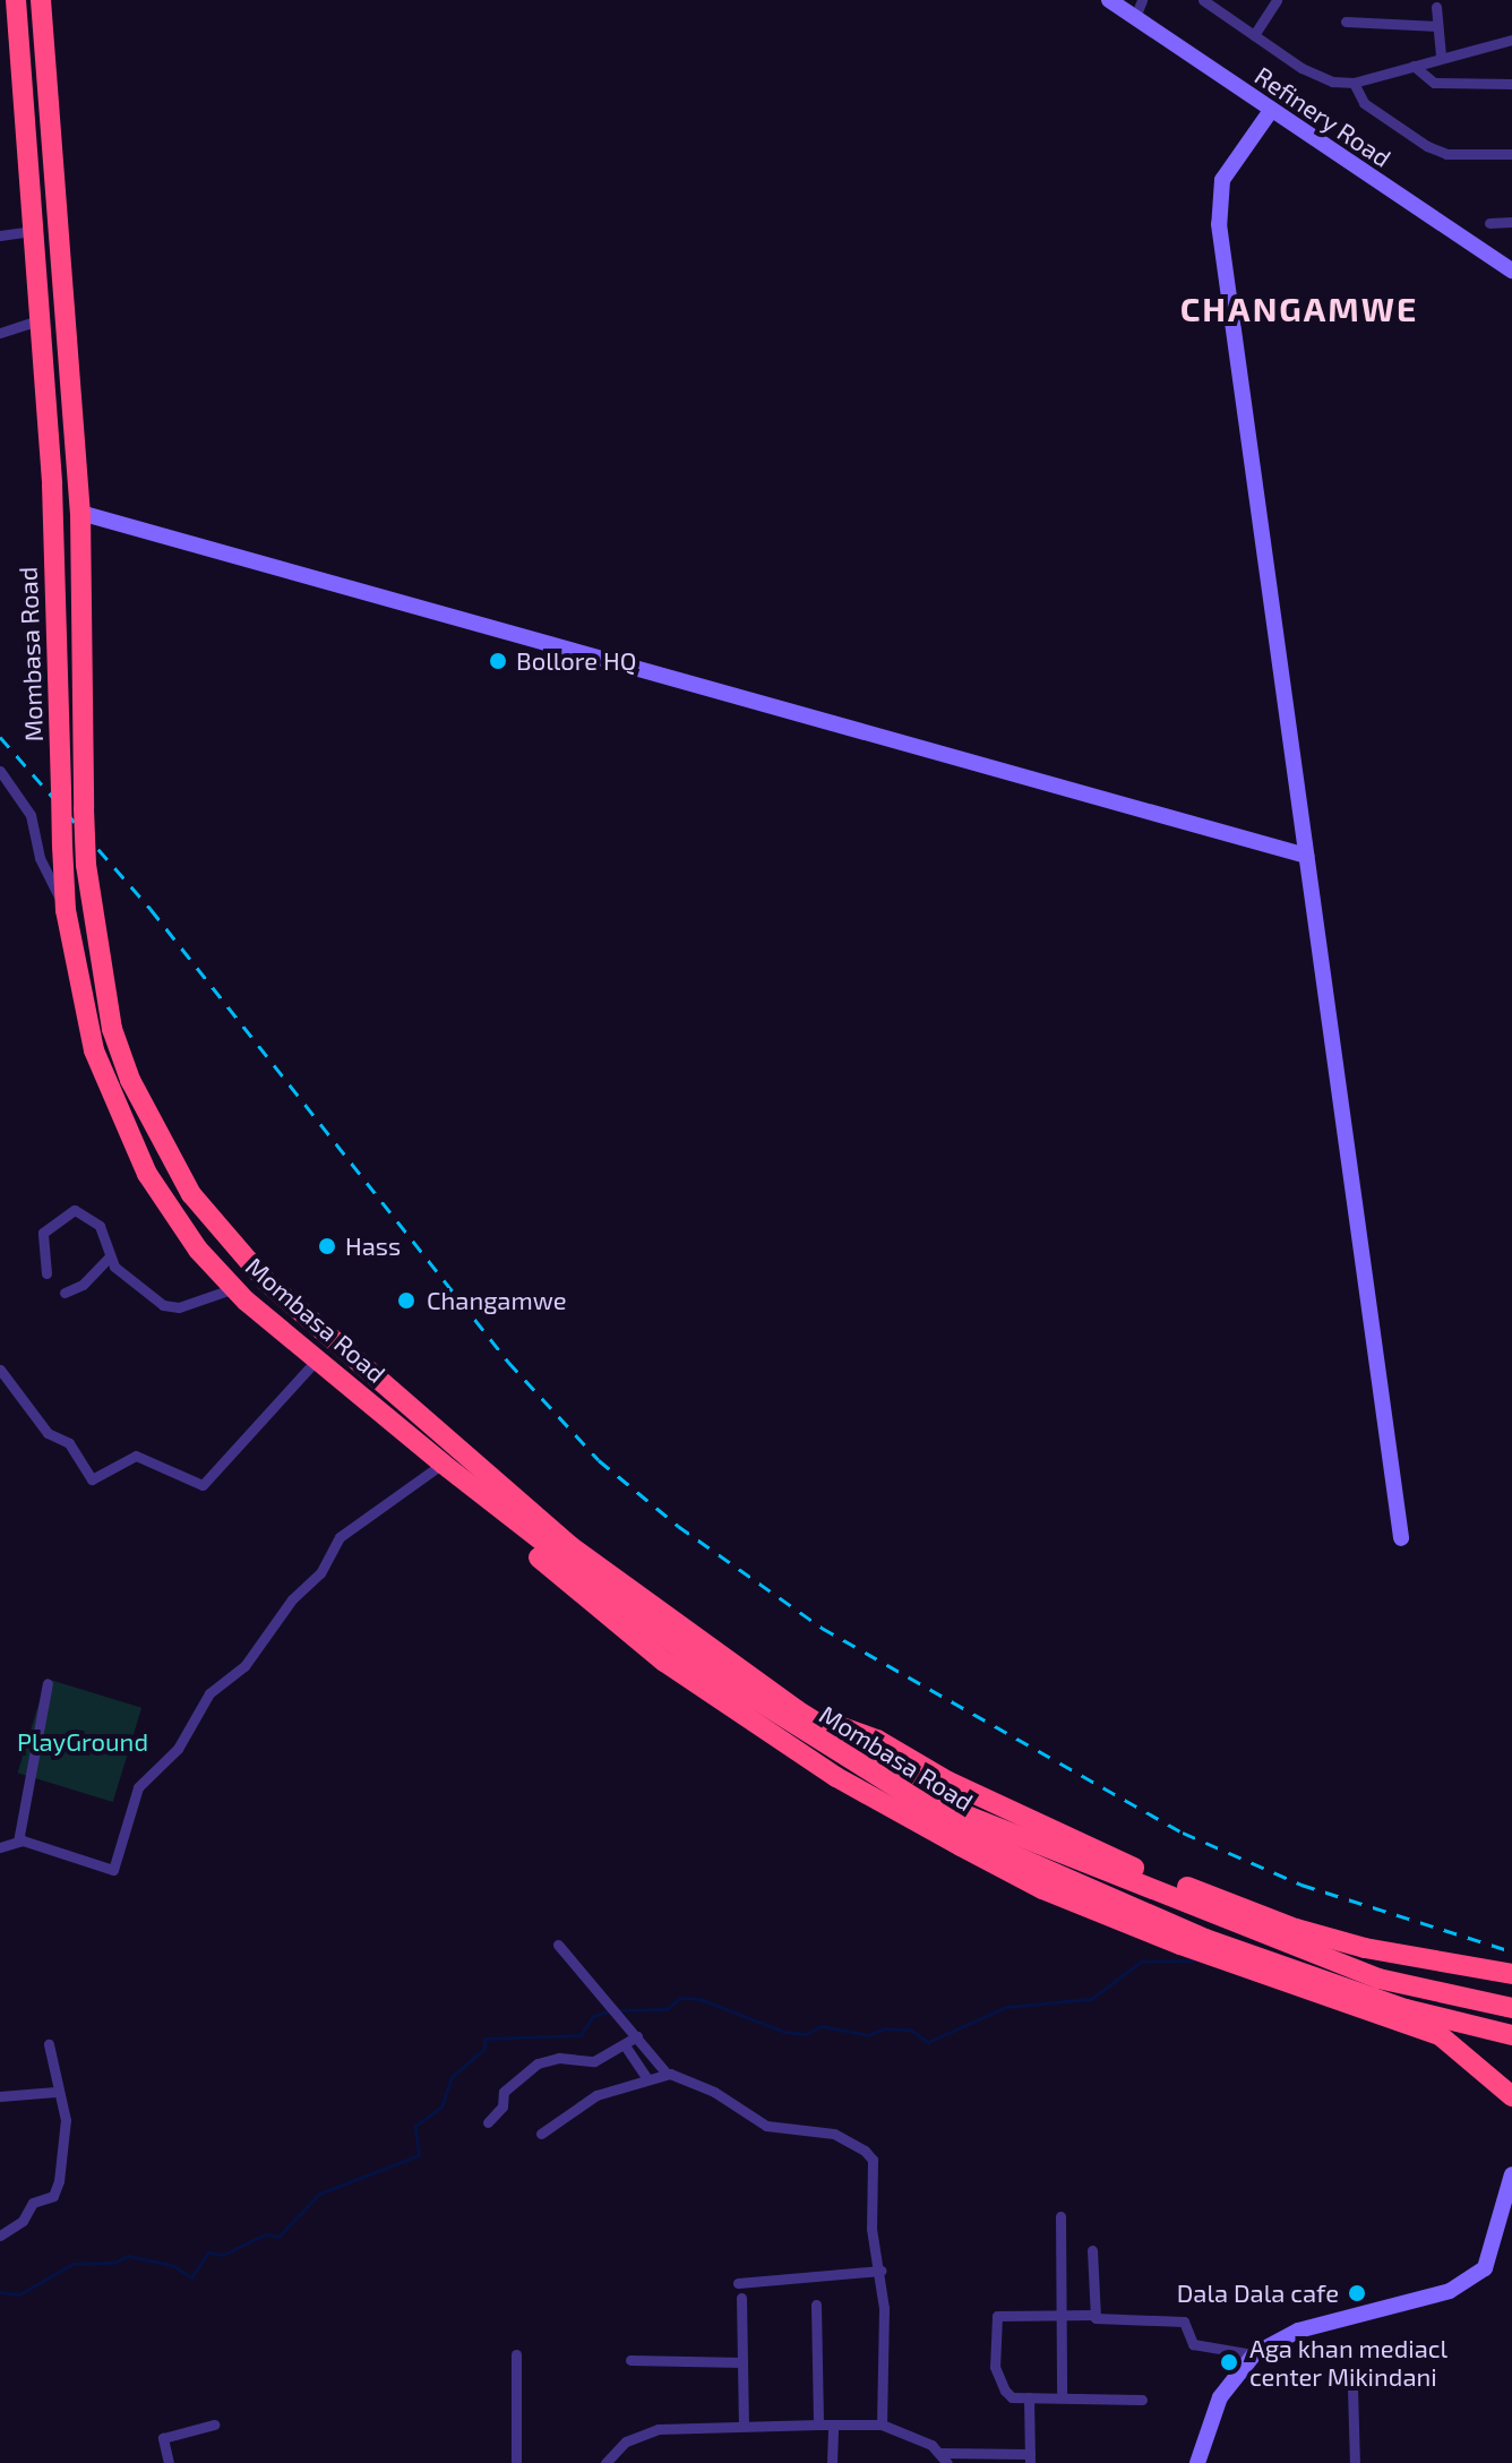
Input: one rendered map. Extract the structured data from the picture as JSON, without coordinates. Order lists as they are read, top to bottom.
{
  "streets": {
    "highway": ["Mombasa Road"],
    "street": ["Refinery Road"]
  },
  "districts": ["CHANGAMWE"],
  "parks": ["PlayGround"],
  "places": [
    "Bollore HQ",
    "Hass",
    "Changamwe",
    "Dala Dala cafe",
    "Aga khan mediacl center Mikindani"
  ]
}
